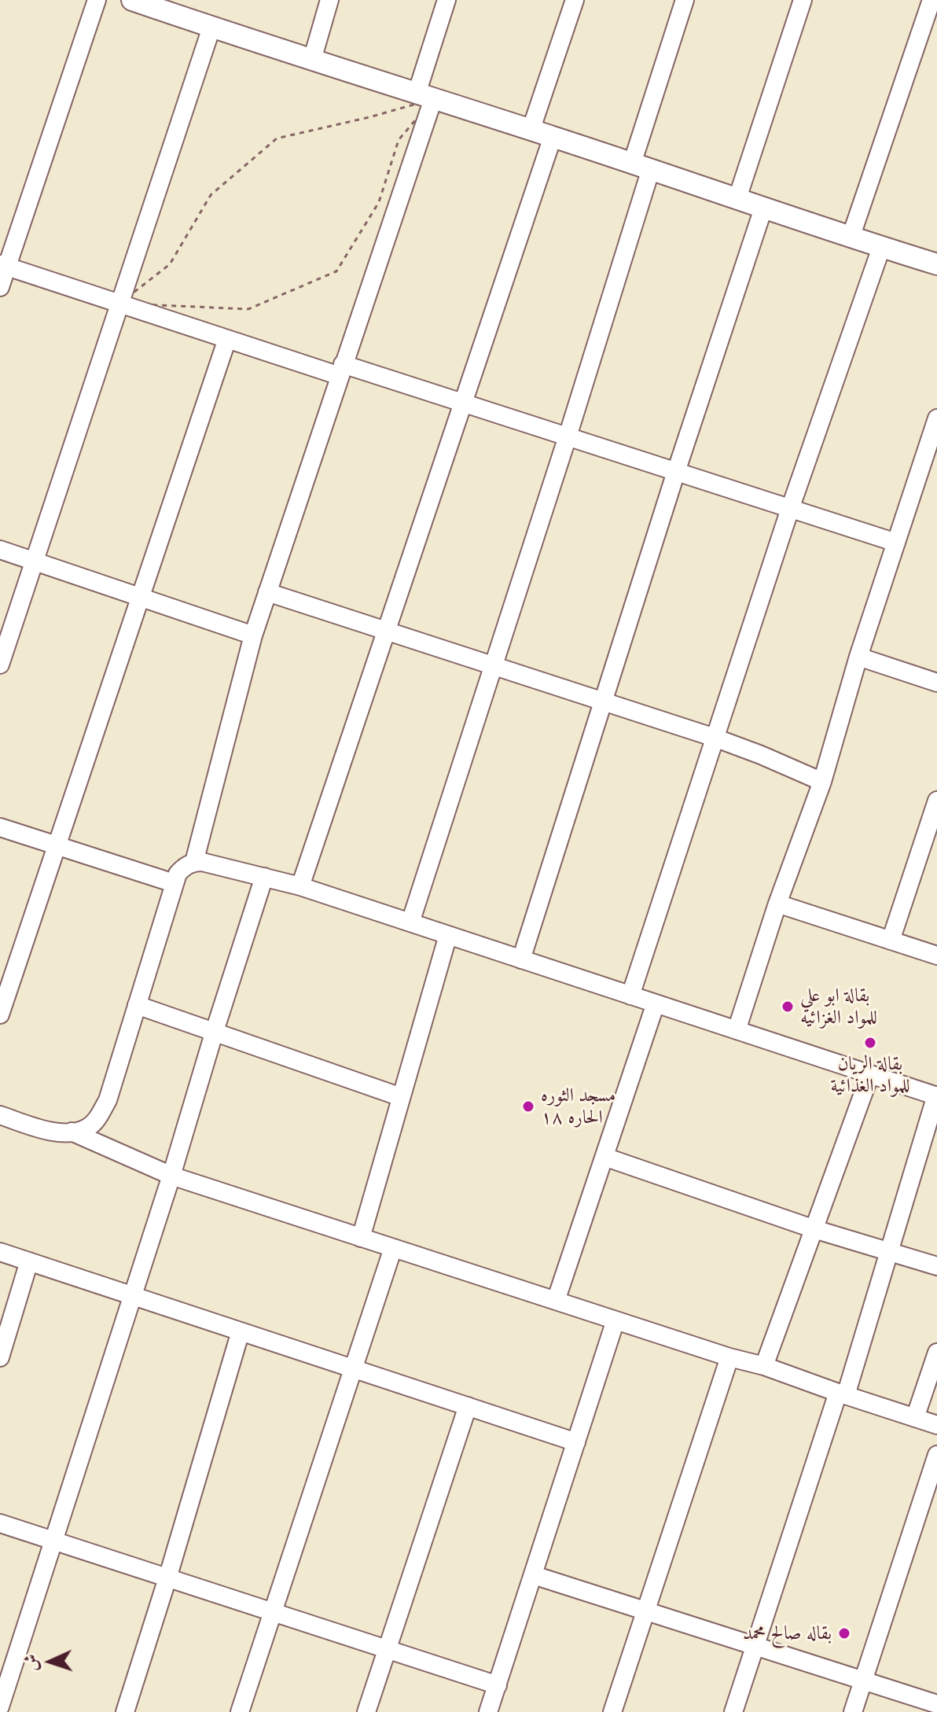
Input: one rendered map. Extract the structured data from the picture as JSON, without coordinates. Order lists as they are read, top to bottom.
{
  "places": [
    "بقالة ابو علي للمواد الغزائيه",
    "بقالة الريان للمواد الغذائية",
    "مسجد الثوره الحاره ١٨",
    "بقاله صالح محمد"
  ],
  "north": "left"
}
